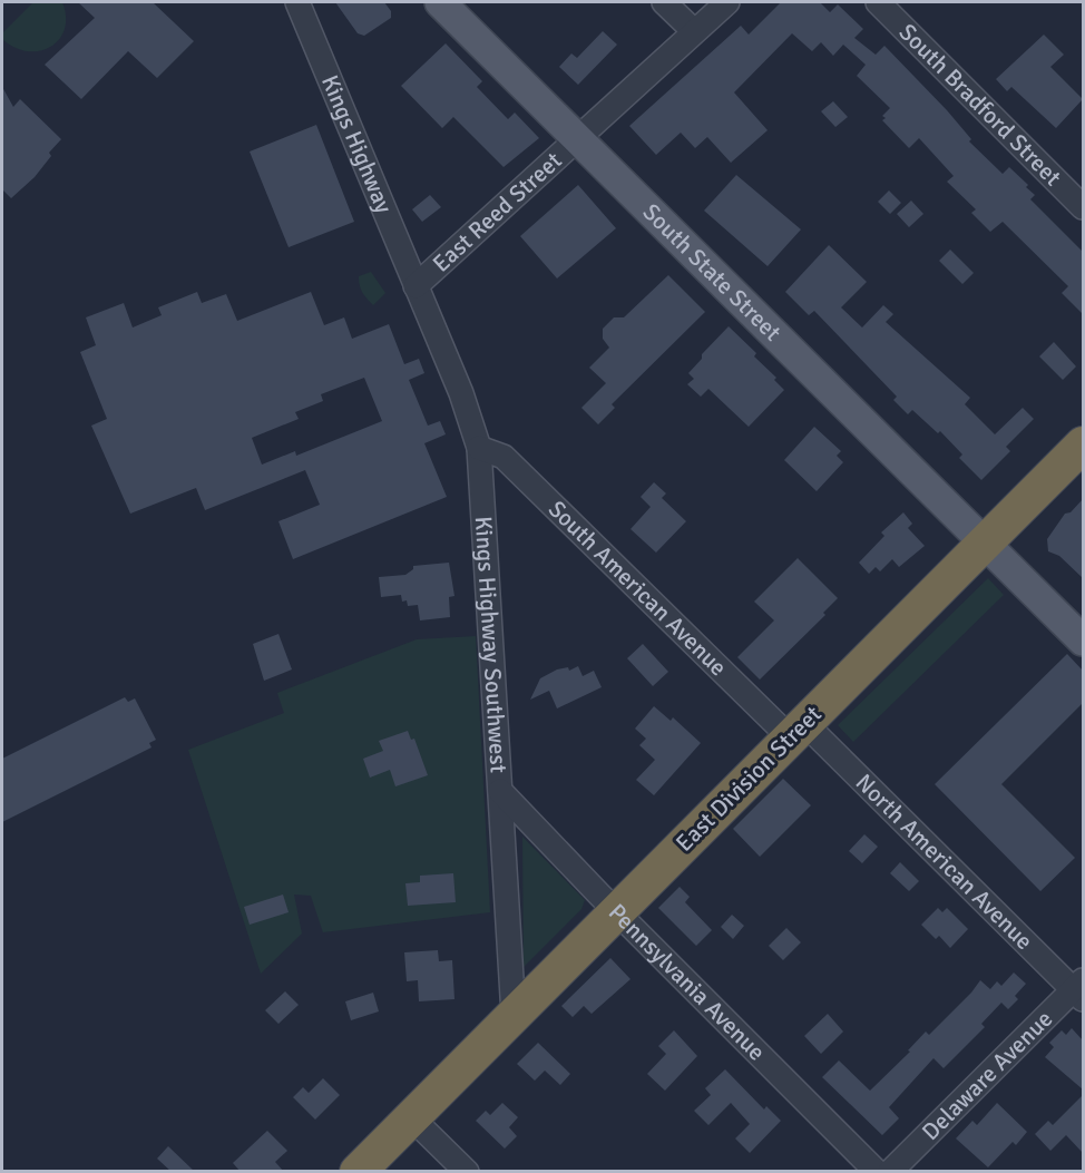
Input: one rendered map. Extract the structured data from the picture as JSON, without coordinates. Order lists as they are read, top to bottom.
{
  "streets": {
    "highway": ["East Division Street"],
    "main road": ["South State Street"],
    "street": [
      "South Bradford Street",
      "Kings Highway",
      "East Reed Street",
      "South American Avenue",
      "Kings Highway Southwest",
      "North American Avenue",
      "Pennsylvania Avenue",
      "Delaware Avenue"
    ]
  },
  "crossings": [
    ["Kings Highway", "East Reed Street"],
    ["Kings Highway", "Kings Highway Southwest"],
    ["East Reed Street", "South State Street"],
    ["East Reed Street", "Kings Highway Southwest"],
    ["South State Street", "East Division Street"],
    ["South American Avenue", "Kings Highway Southwest"],
    ["South American Avenue", "East Division Street"],
    ["South American Avenue", "North American Avenue"],
    ["Kings Highway Southwest", "East Division Street"],
    ["Kings Highway Southwest", "Pennsylvania Avenue"],
    ["East Division Street", "North American Avenue"],
    ["East Division Street", "Pennsylvania Avenue"],
    ["North American Avenue", "Delaware Avenue"]
  ]
}
